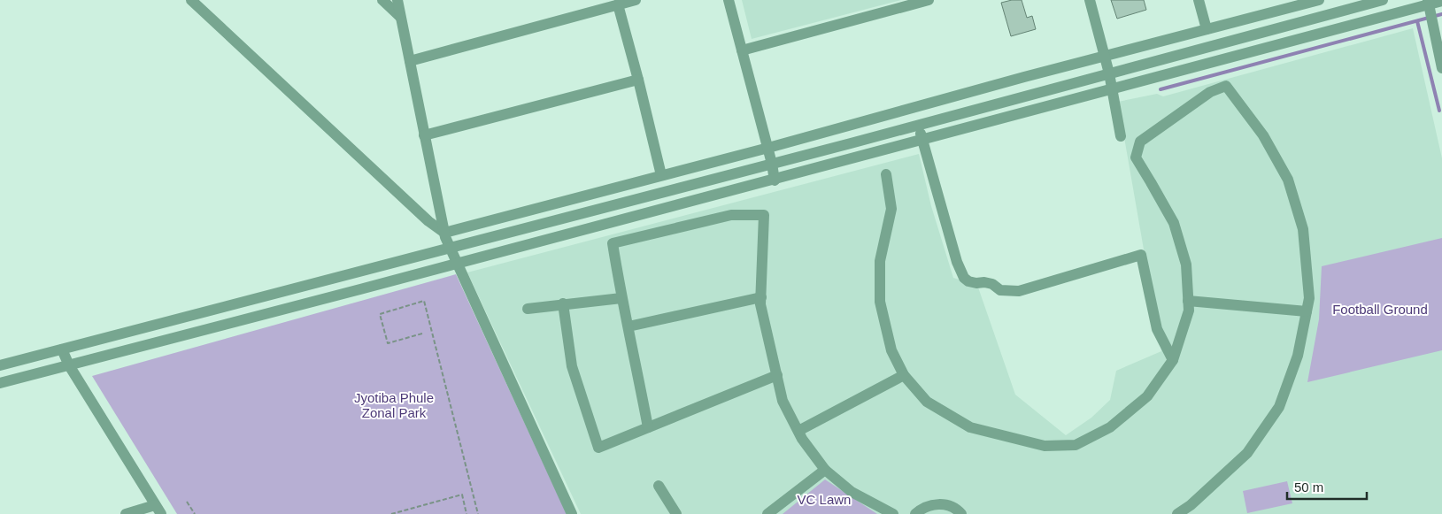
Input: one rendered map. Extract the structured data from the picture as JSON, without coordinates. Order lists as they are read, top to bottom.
{
  "parks": ["Football Ground", "Jyotiba Phule Zonal Park", "VC Lawn"],
  "scale_bar": "50 m"
}
